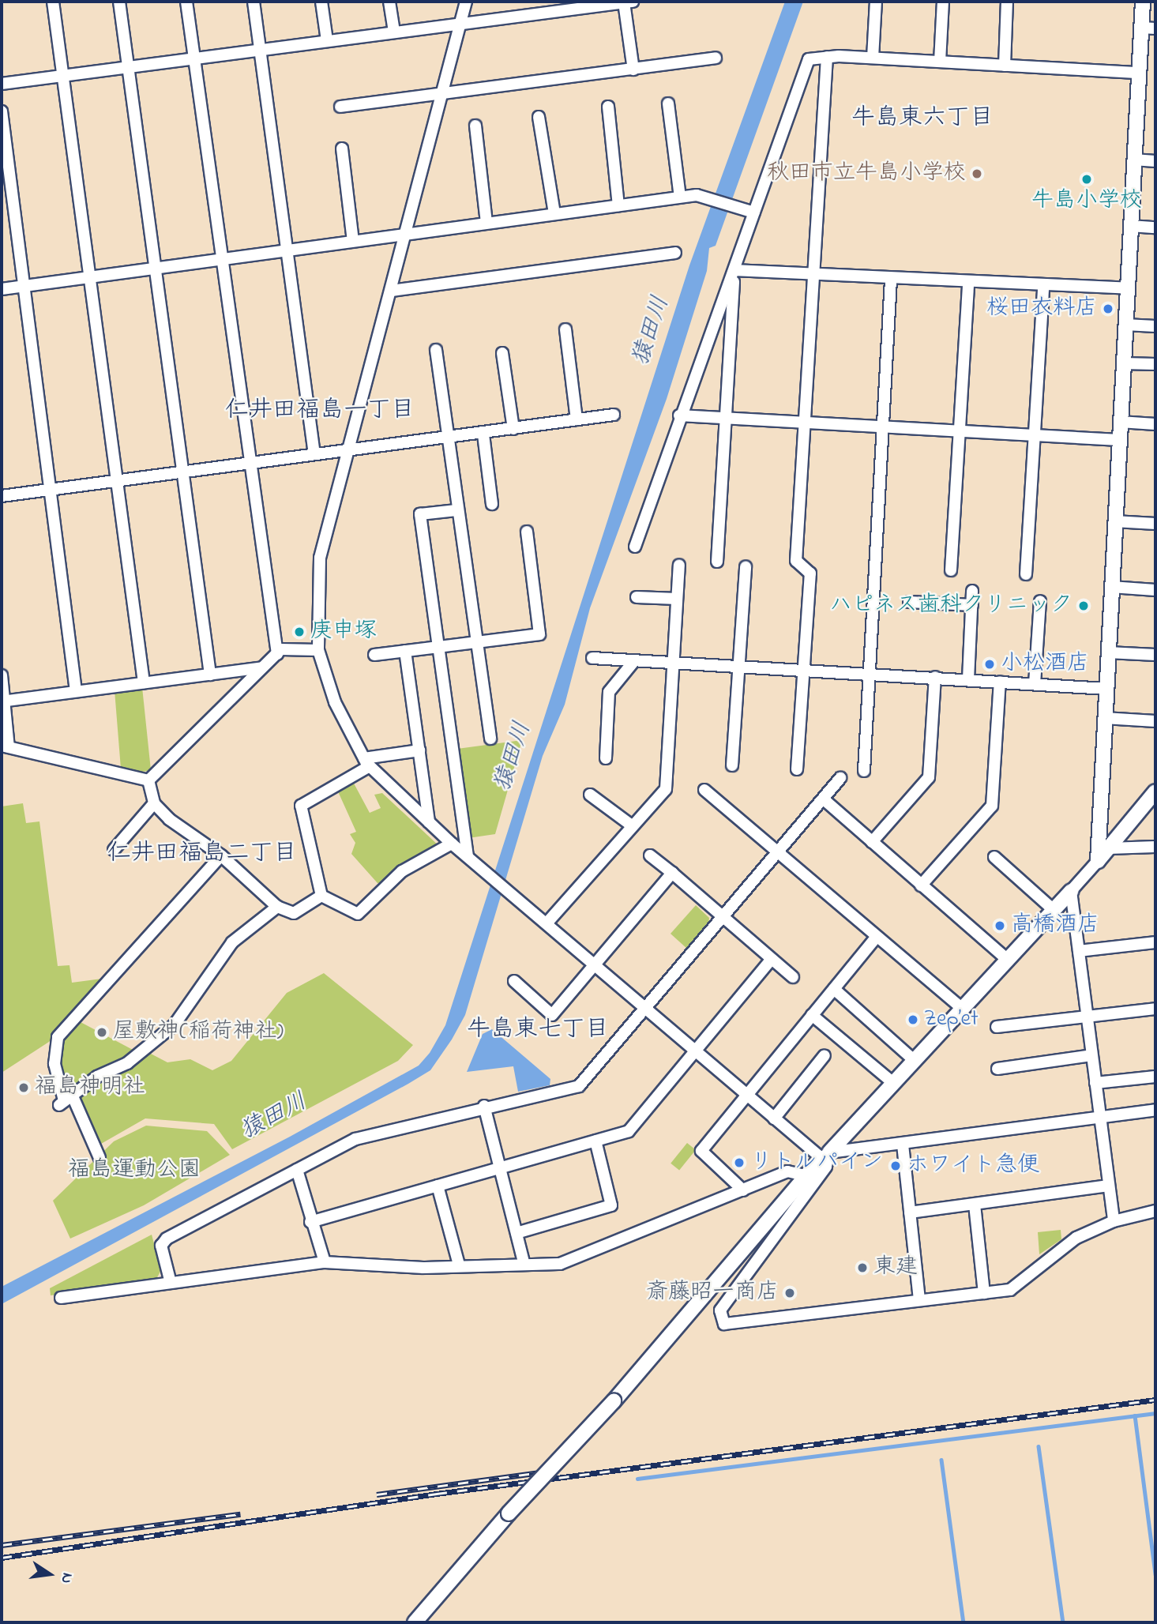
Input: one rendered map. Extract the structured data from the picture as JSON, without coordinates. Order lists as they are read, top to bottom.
{
  "districts": [
    "牛島東六丁目",
    "仁井田福島一丁目",
    "仁井田福島二丁目",
    "牛島東七丁目"
  ],
  "water": ["猿田川"],
  "parks": ["福島運動公園"],
  "places": [
    "秋田市立牛島小学校",
    "牛島小学校",
    "桜田衣料店",
    "ハピネス歯科クリニック",
    "庚申塚",
    "小松酒店",
    "高橋酒店",
    "Zep’et",
    "屋敷神(稲荷神社)",
    "福島神明社",
    "リトルパイン",
    "ホワイト急便",
    "東建",
    "斎藤昭一商店"
  ],
  "north": "right"
}
